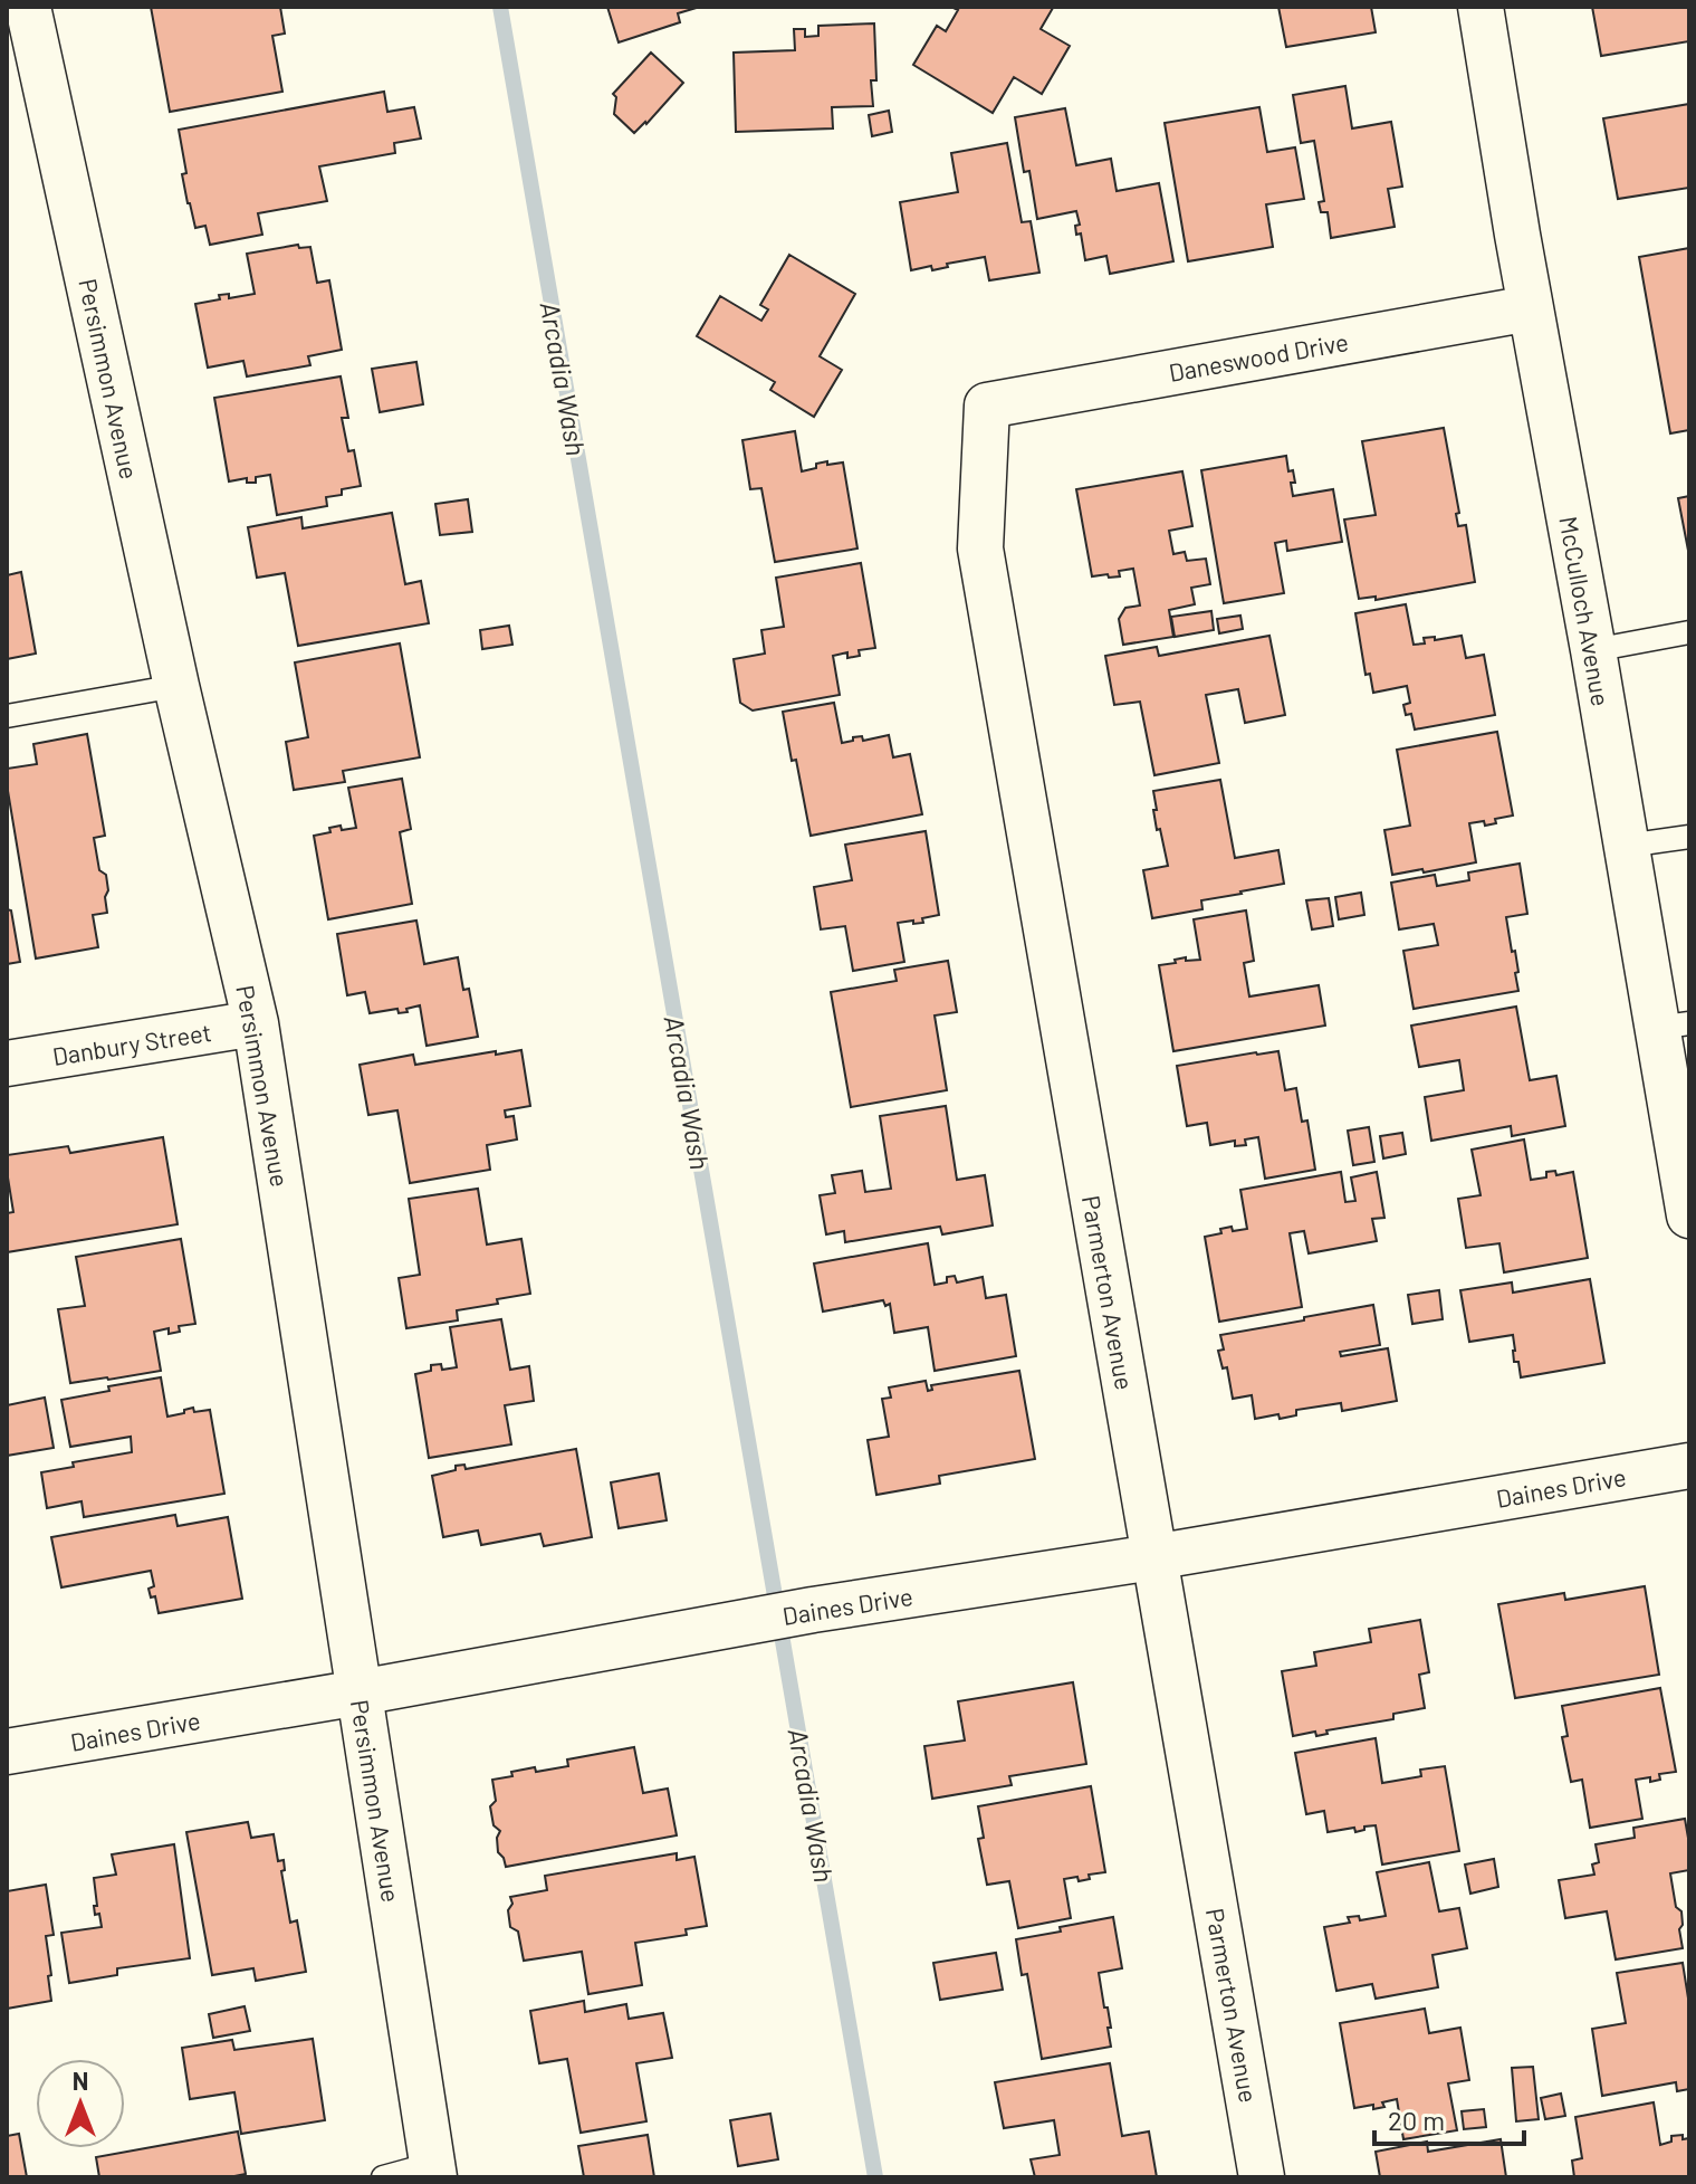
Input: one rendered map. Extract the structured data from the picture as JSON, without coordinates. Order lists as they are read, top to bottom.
{
  "streets": {
    "street": [
      "Daneswood Drive",
      "Persimmon Avenue",
      "McCulloch Avenue",
      "Danbury Street",
      "Parmerton Avenue",
      "Daines Drive"
    ]
  },
  "crossings": [
    ["Daneswood Drive", "McCulloch Avenue"],
    ["Daneswood Drive", "Parmerton Avenue"],
    ["Persimmon Avenue", "Danbury Street"],
    ["Persimmon Avenue", "Daines Drive"],
    ["Parmerton Avenue", "Daines Drive"]
  ],
  "water": ["Arcadia Wash"],
  "scale_bar": "20 m",
  "north": "top"
}
